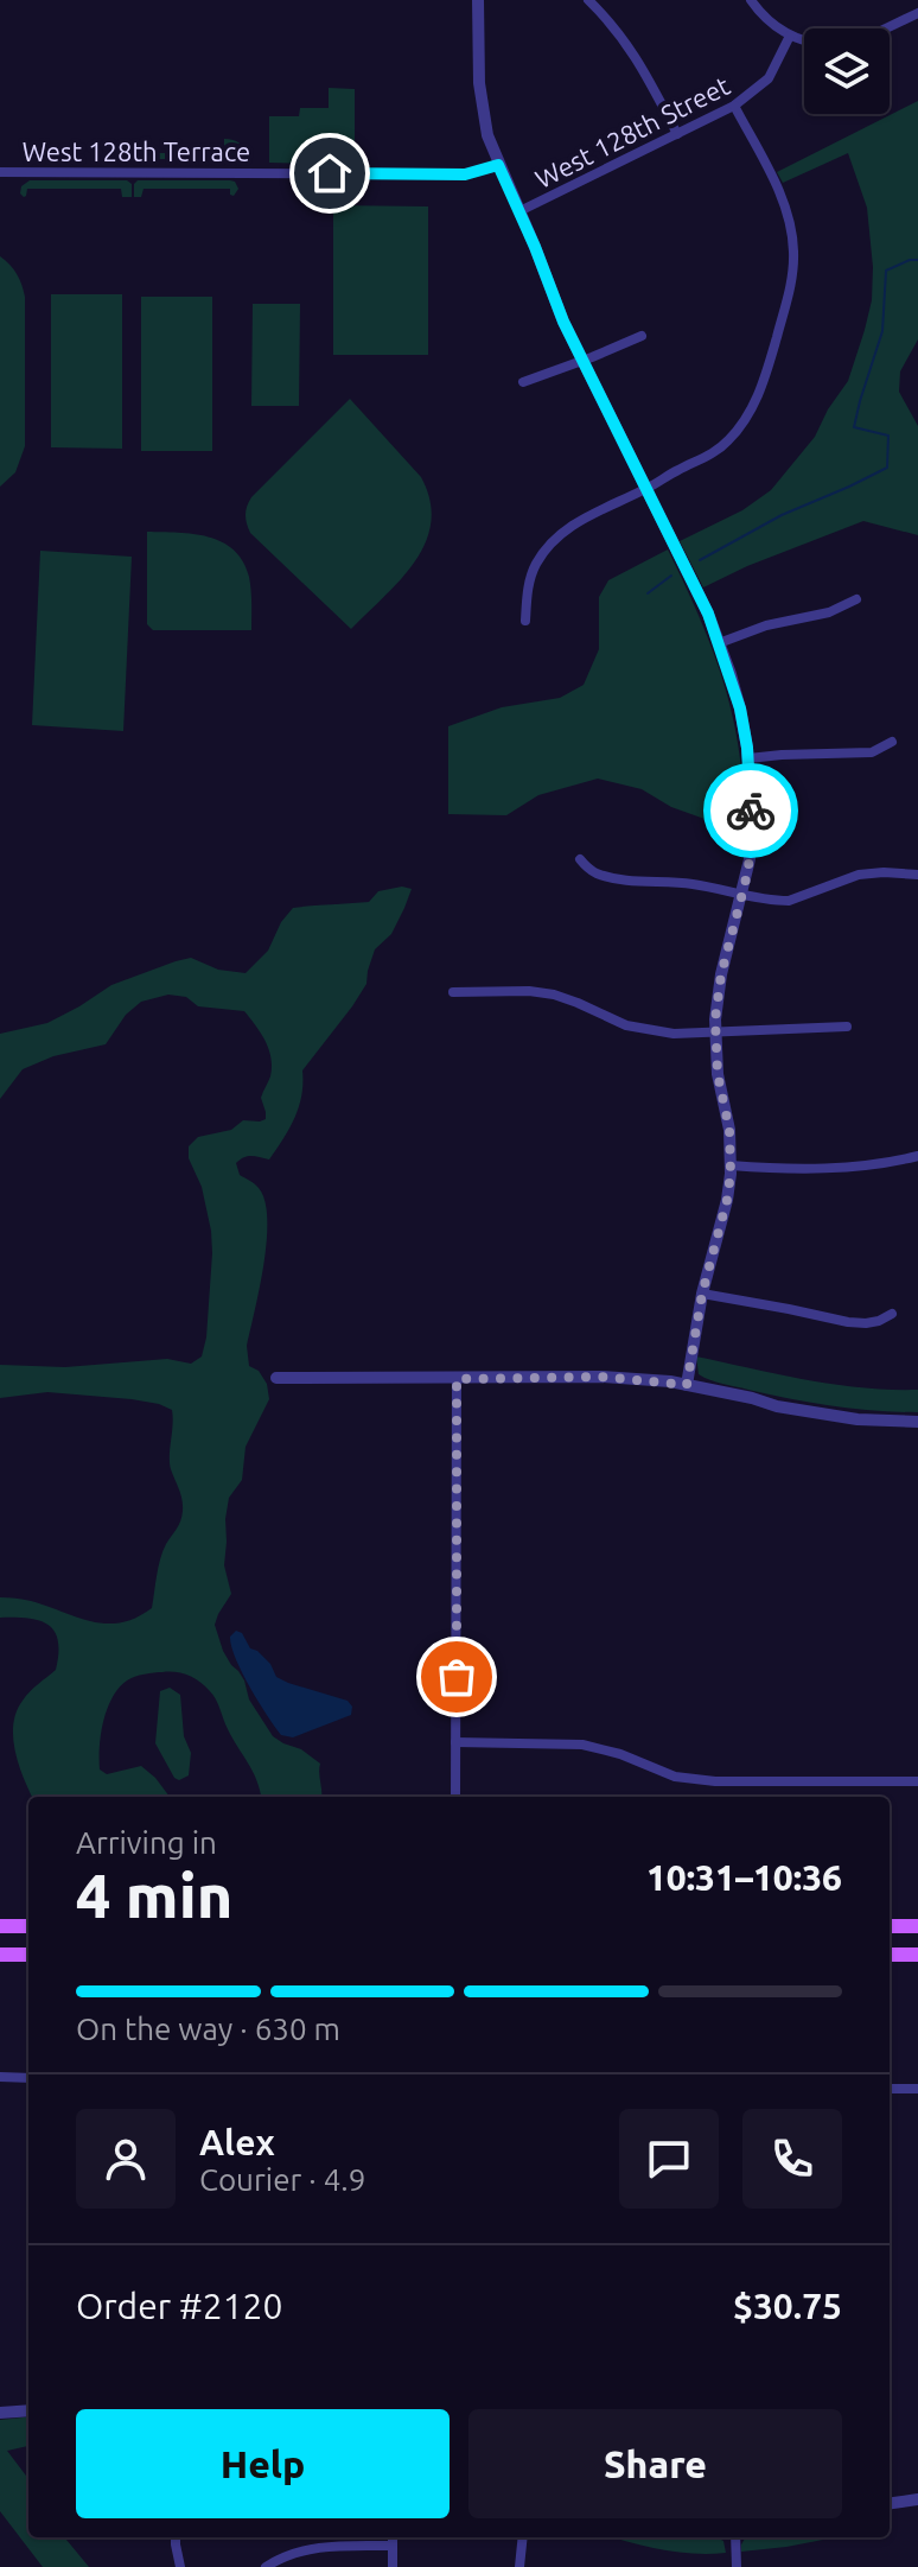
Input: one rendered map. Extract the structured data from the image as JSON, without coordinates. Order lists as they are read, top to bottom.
{
  "streets": {
    "street": ["West 128th Street", "West 128th Terrace"]
  },
  "page": {
    "heading": ["4 min", "Arriving in", "10:31–10:36"],
    "panel": [
      "Alex",
      "Courier · 4.9",
      "Order #2120",
      "$30.75"
    ],
    "bar": "On the way · 630 m",
    "buttons": ["Help", "Share"]
  }
}
